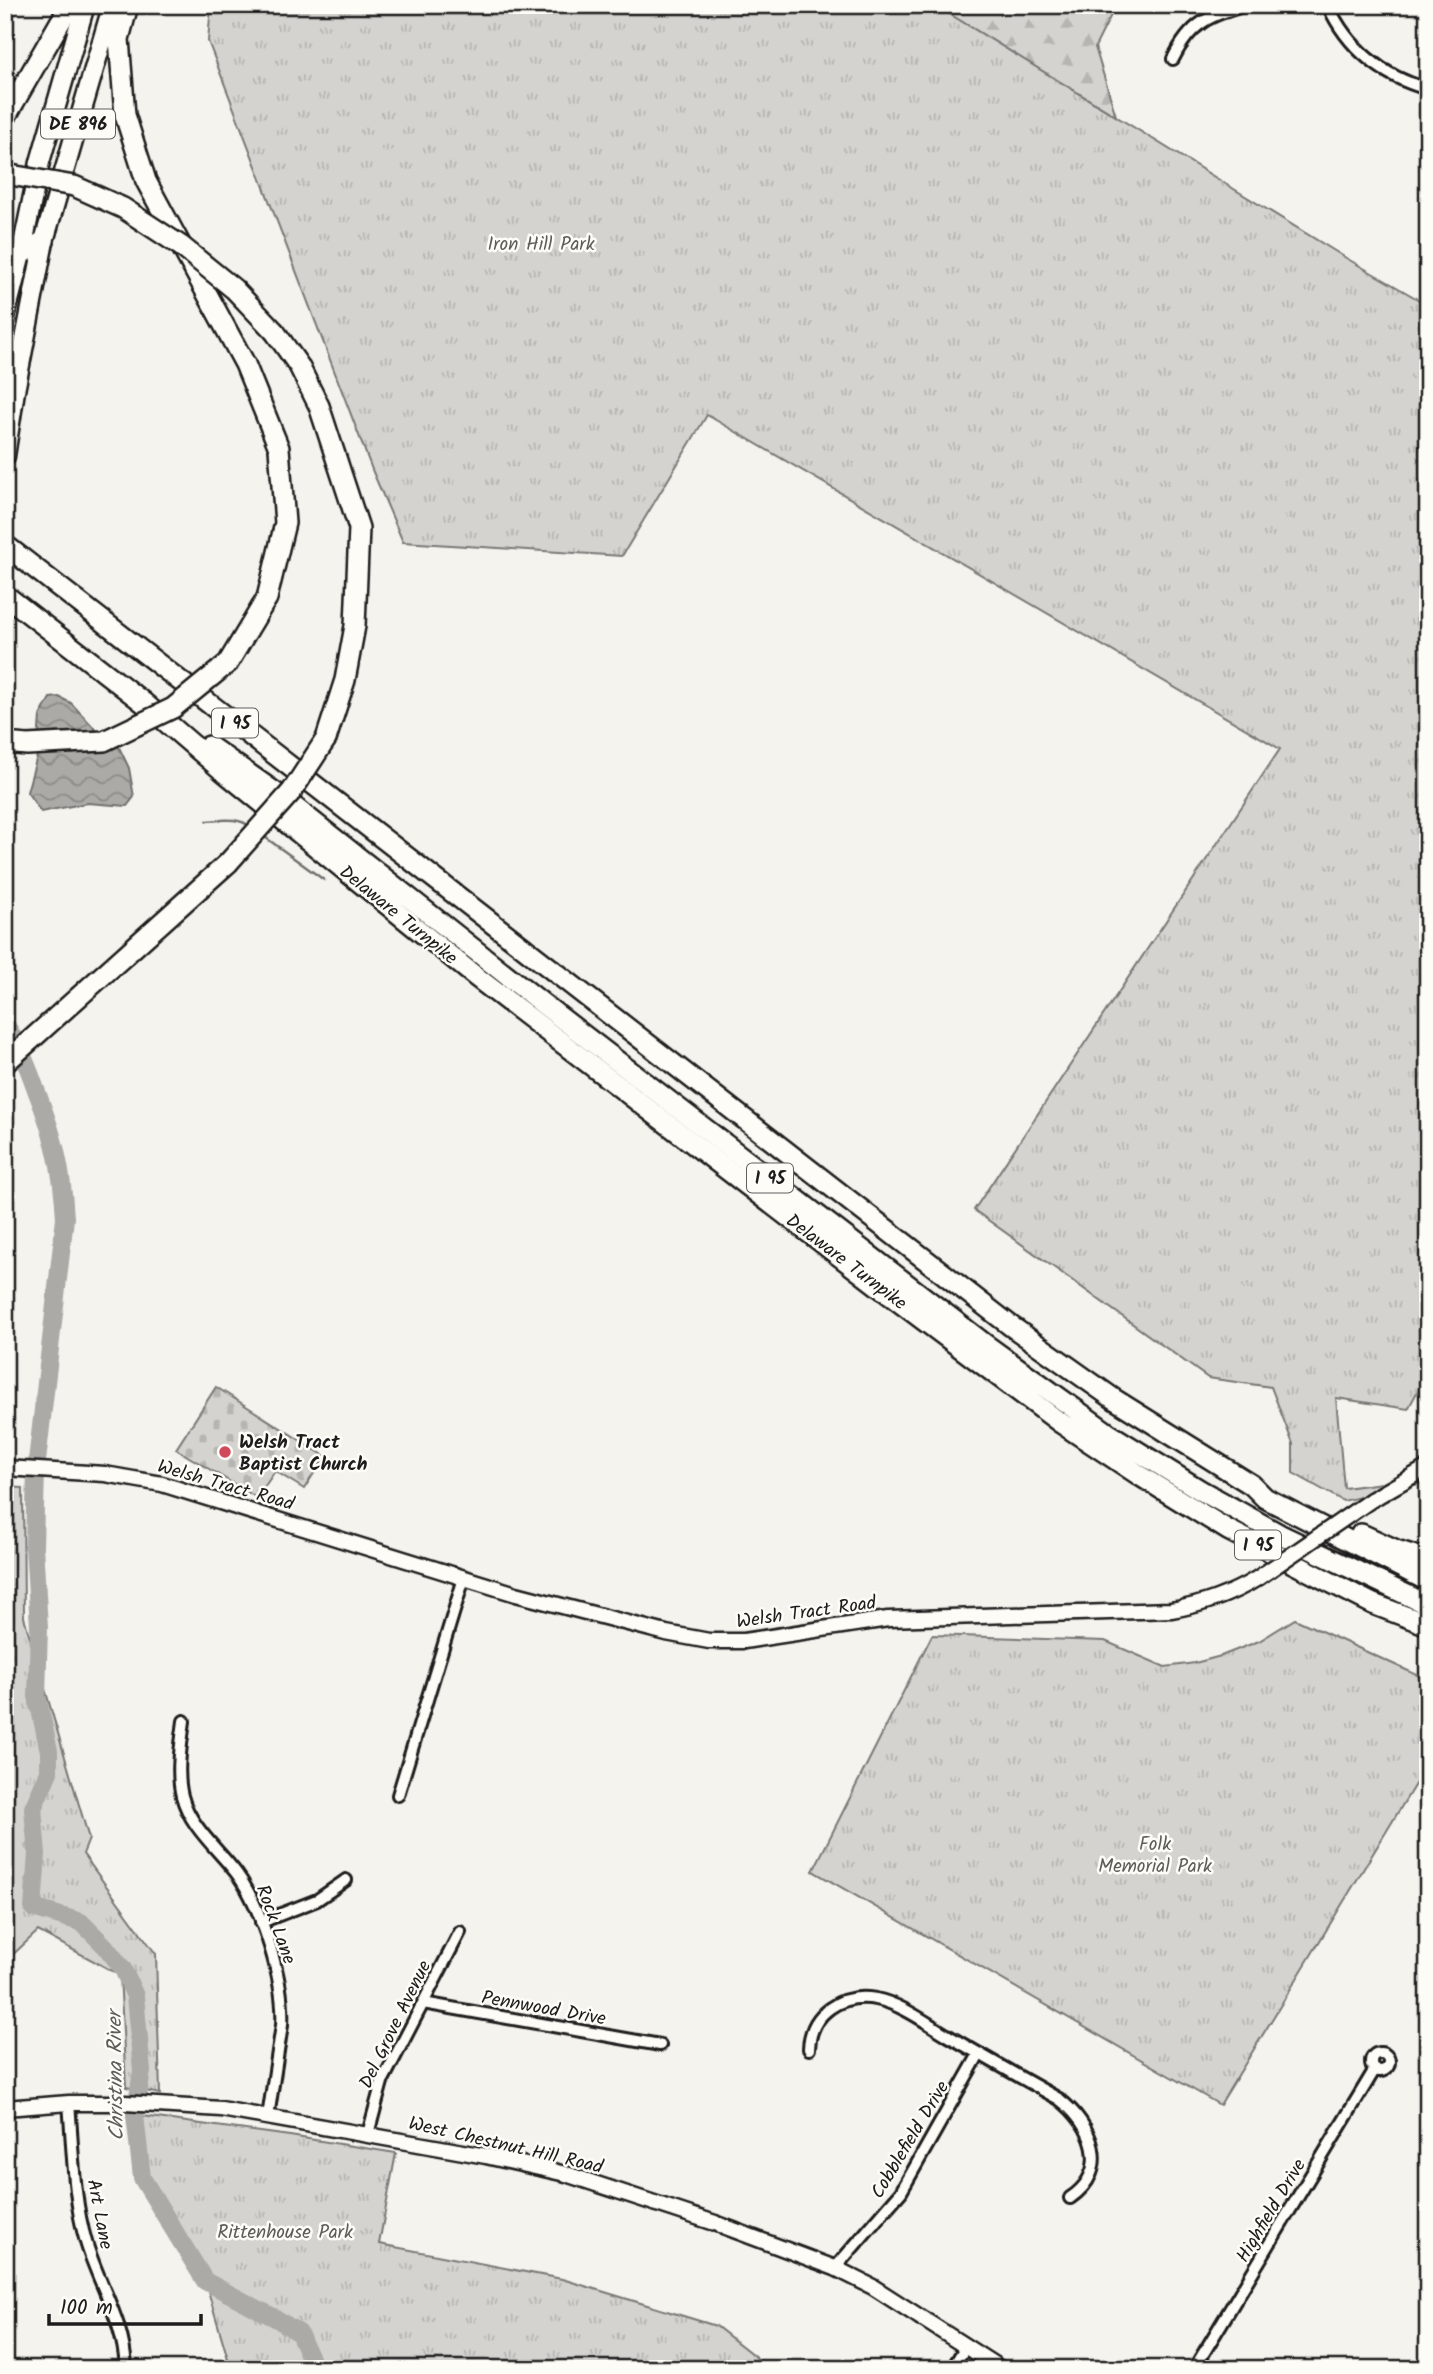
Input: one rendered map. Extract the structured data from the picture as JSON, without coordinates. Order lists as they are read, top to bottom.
{
  "streets": {
    "highway": ["I 95", "Delaware Turnpike"],
    "main road": ["DE 896"],
    "street": [
      "Welsh Tract Road",
      "Rock Lane",
      "Pennwood Drive",
      "Del Grove Avenue",
      "Cobblefield Drive",
      "West Chestnut Hill Road",
      "Highfield Drive",
      "Art Lane"
    ]
  },
  "crossings": [
    ["Rock Lane", "West Chestnut Hill Road"],
    ["Pennwood Drive", "Del Grove Avenue"],
    ["Del Grove Avenue", "West Chestnut Hill Road"],
    ["Cobblefield Drive", "West Chestnut Hill Road"],
    ["West Chestnut Hill Road", "Art Lane"]
  ],
  "water": ["Christina River"],
  "parks": ["Iron Hill Park", "Folk Memorial Park", "Rittenhouse Park"],
  "places": ["Welsh Tract Baptist Church"],
  "scale_bar": "100 m"
}
